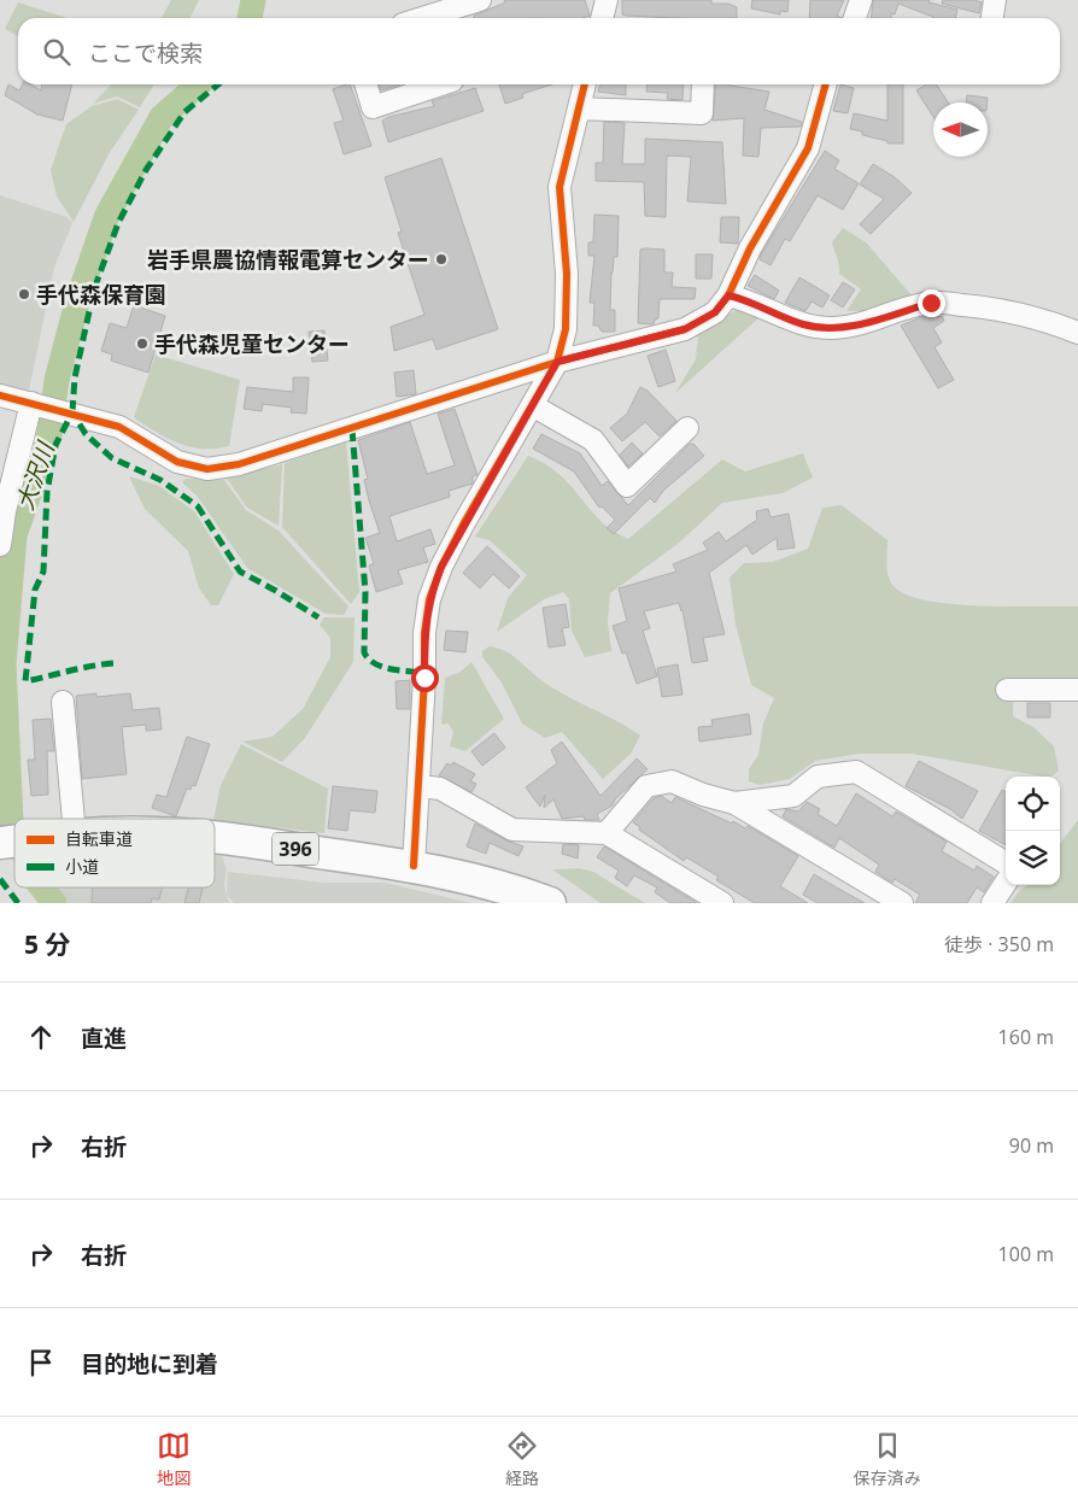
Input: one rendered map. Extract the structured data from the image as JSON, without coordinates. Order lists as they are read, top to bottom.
{
  "streets": {
    "highway": ["396"]
  },
  "water": ["大沢川"],
  "places": ["岩手県農協情報電算センター", "手代森保育園", "手代森児童センター"],
  "legend": ["自転車道", "小道"],
  "north": "left",
  "page": {
    "search": "ここで検索",
    "heading": ["5 分", "徒歩 · 350 m"],
    "list": [
      ["直進", "160 m"],
      ["右折", "90 m"],
      ["右折", "100 m"],
      "目的地に到着"
    ],
    "nav": ["地図", "経路", "保存済み"]
  }
}
